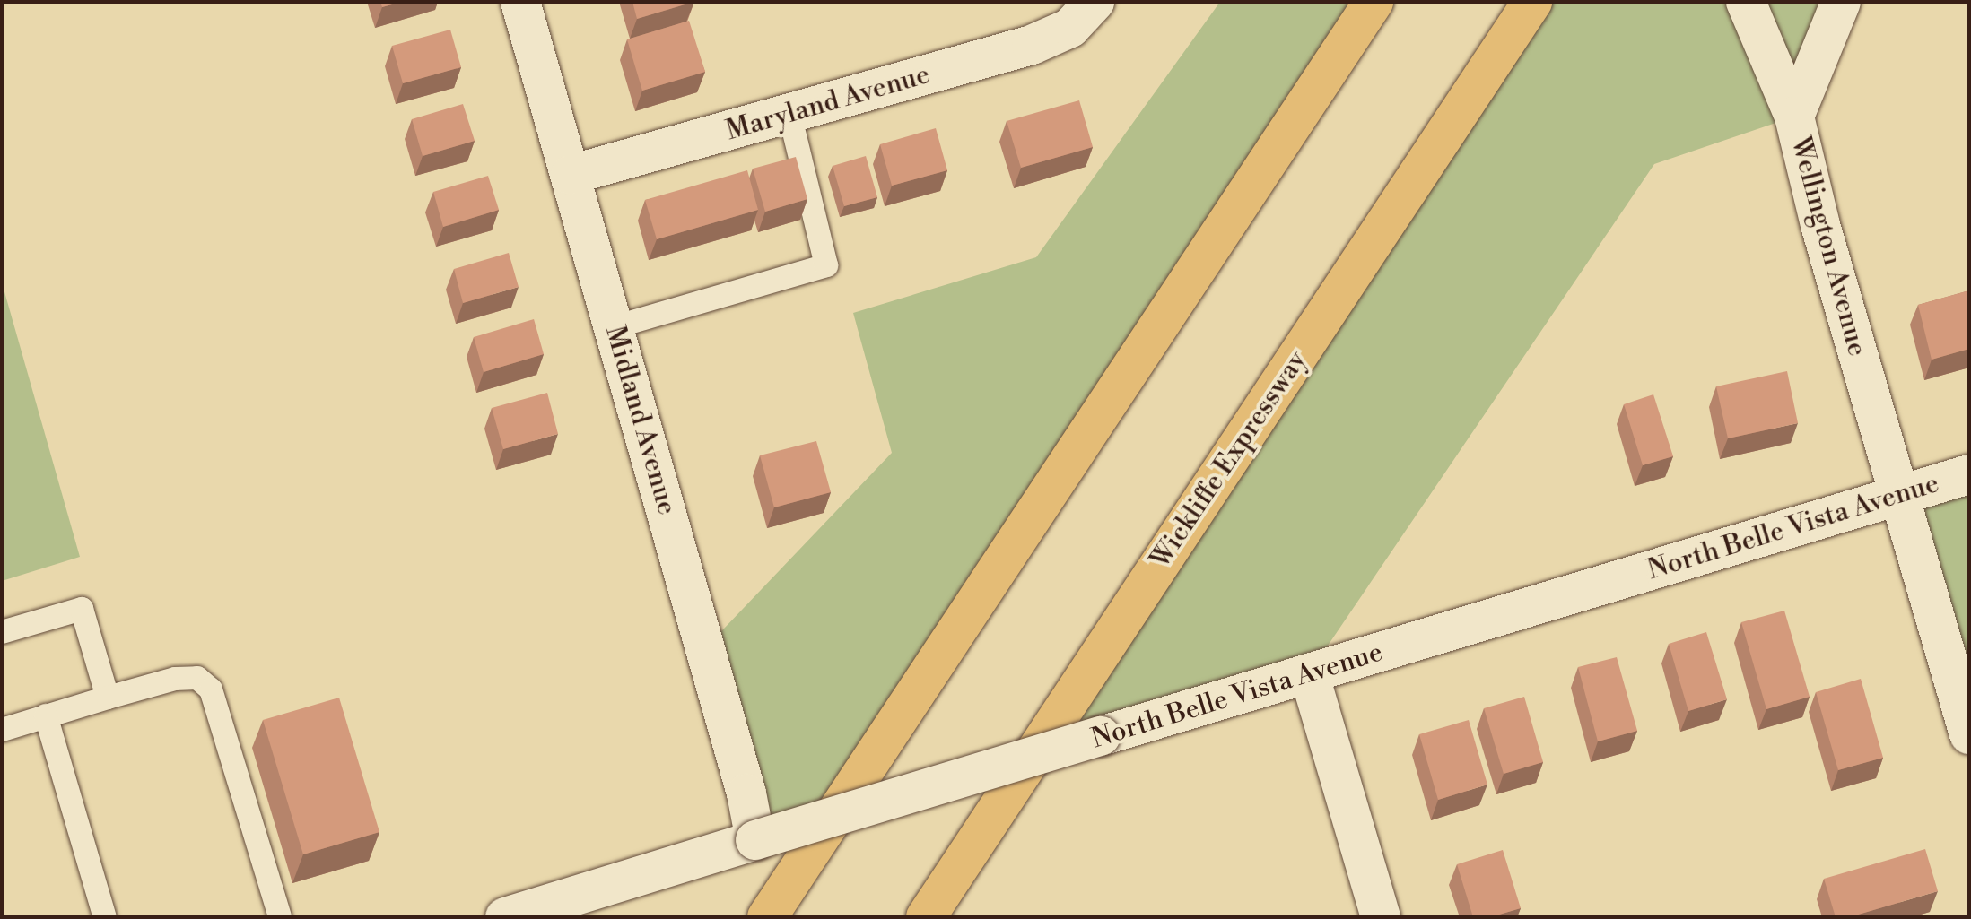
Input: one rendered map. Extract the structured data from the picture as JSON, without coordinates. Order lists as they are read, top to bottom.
{
  "streets": {
    "highway": ["Wickliffe Expressway"],
    "street": [
      "Maryland Avenue",
      "Wellington Avenue",
      "Midland Avenue",
      "North Belle Vista Avenue"
    ]
  },
  "crossings": [
    ["Maryland Avenue", "Midland Avenue"],
    ["Wellington Avenue", "North Belle Vista Avenue"],
    ["Midland Avenue", "North Belle Vista Avenue"]
  ]
}
